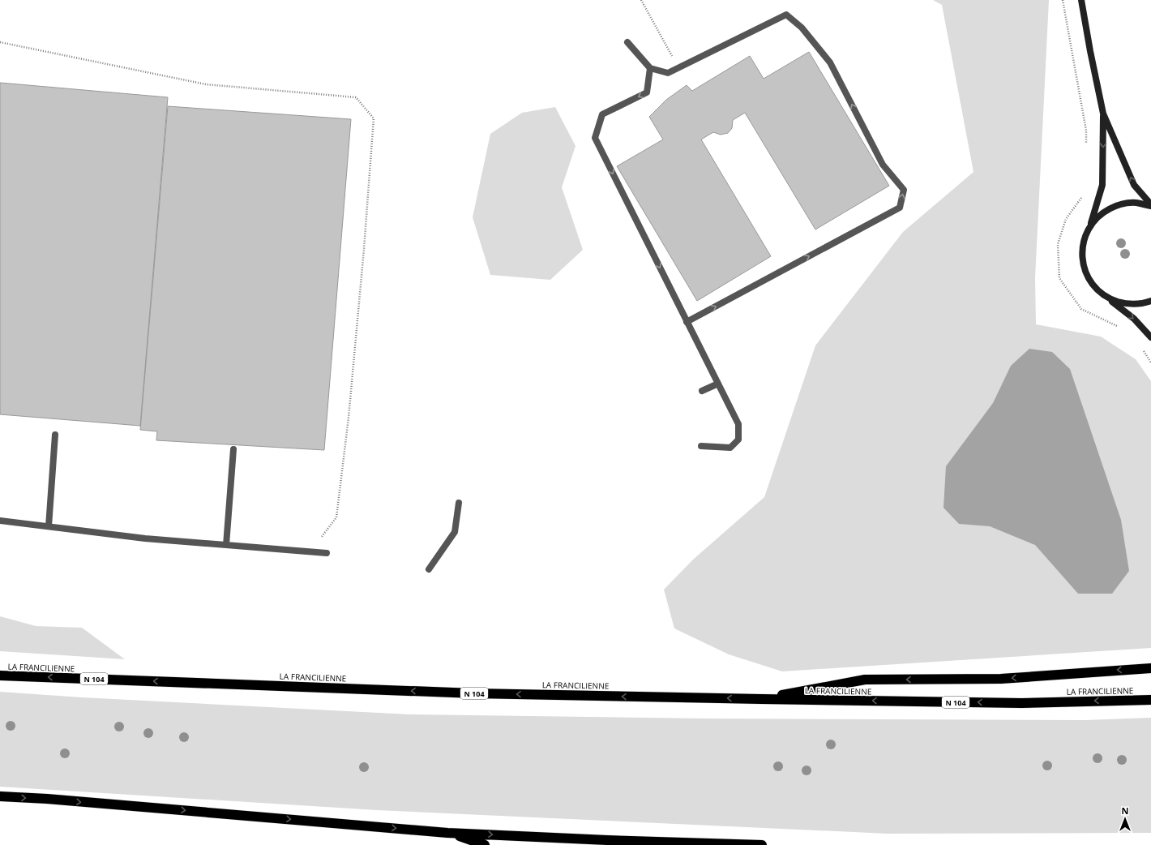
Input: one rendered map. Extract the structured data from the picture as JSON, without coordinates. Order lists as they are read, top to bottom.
{
  "streets": {
    "highway": ["LA FRANCILIENNE", "N 104"]
  },
  "north": "top"
}
